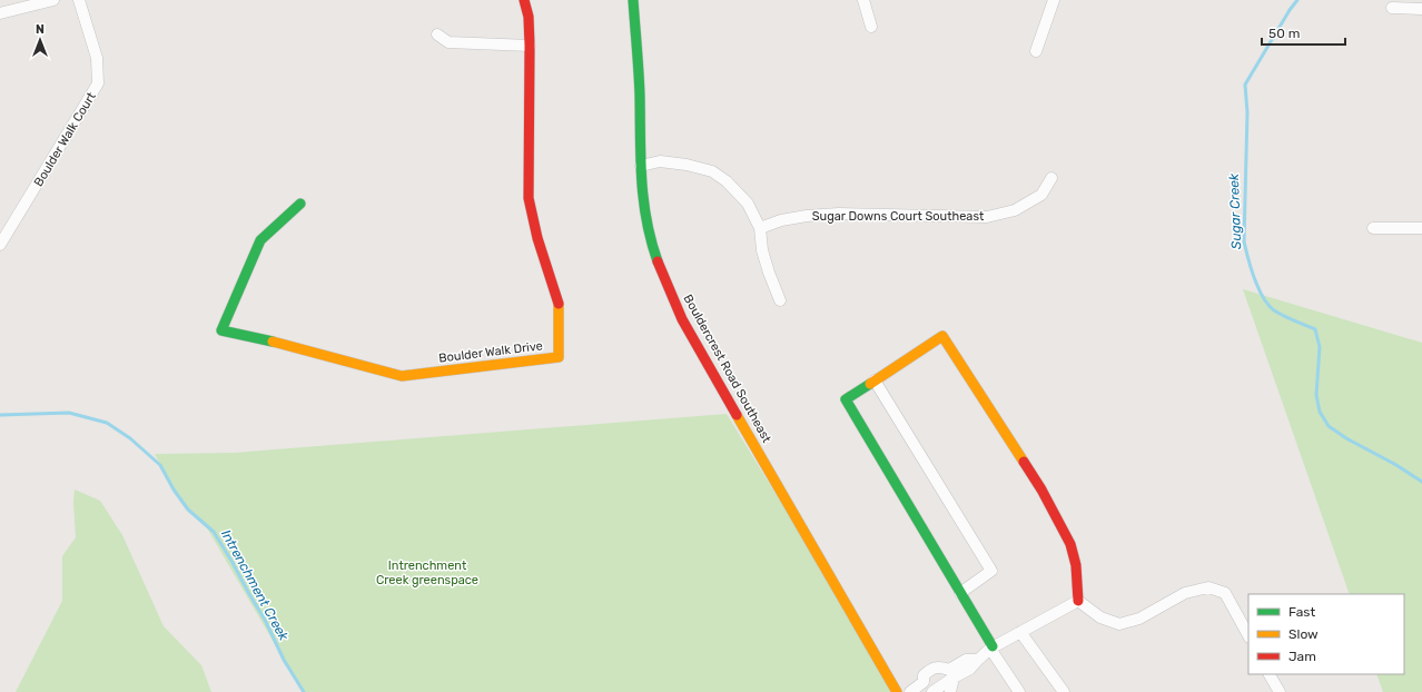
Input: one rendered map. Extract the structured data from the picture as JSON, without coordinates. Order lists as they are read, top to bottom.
{
  "streets": {
    "street": [
      "Boulder Walk Court",
      "Sugar Downs Court Southeast",
      "Boulder Walk Drive",
      "Bouldercrest Road Southeast"
    ]
  },
  "water": ["Sugar Creek", "Intrenchment Creek"],
  "parks": ["Intrenchment Creek greenspace"],
  "legend": ["Fast", "Slow", "Jam"],
  "scale_bar": "50 m",
  "north": "top"
}
